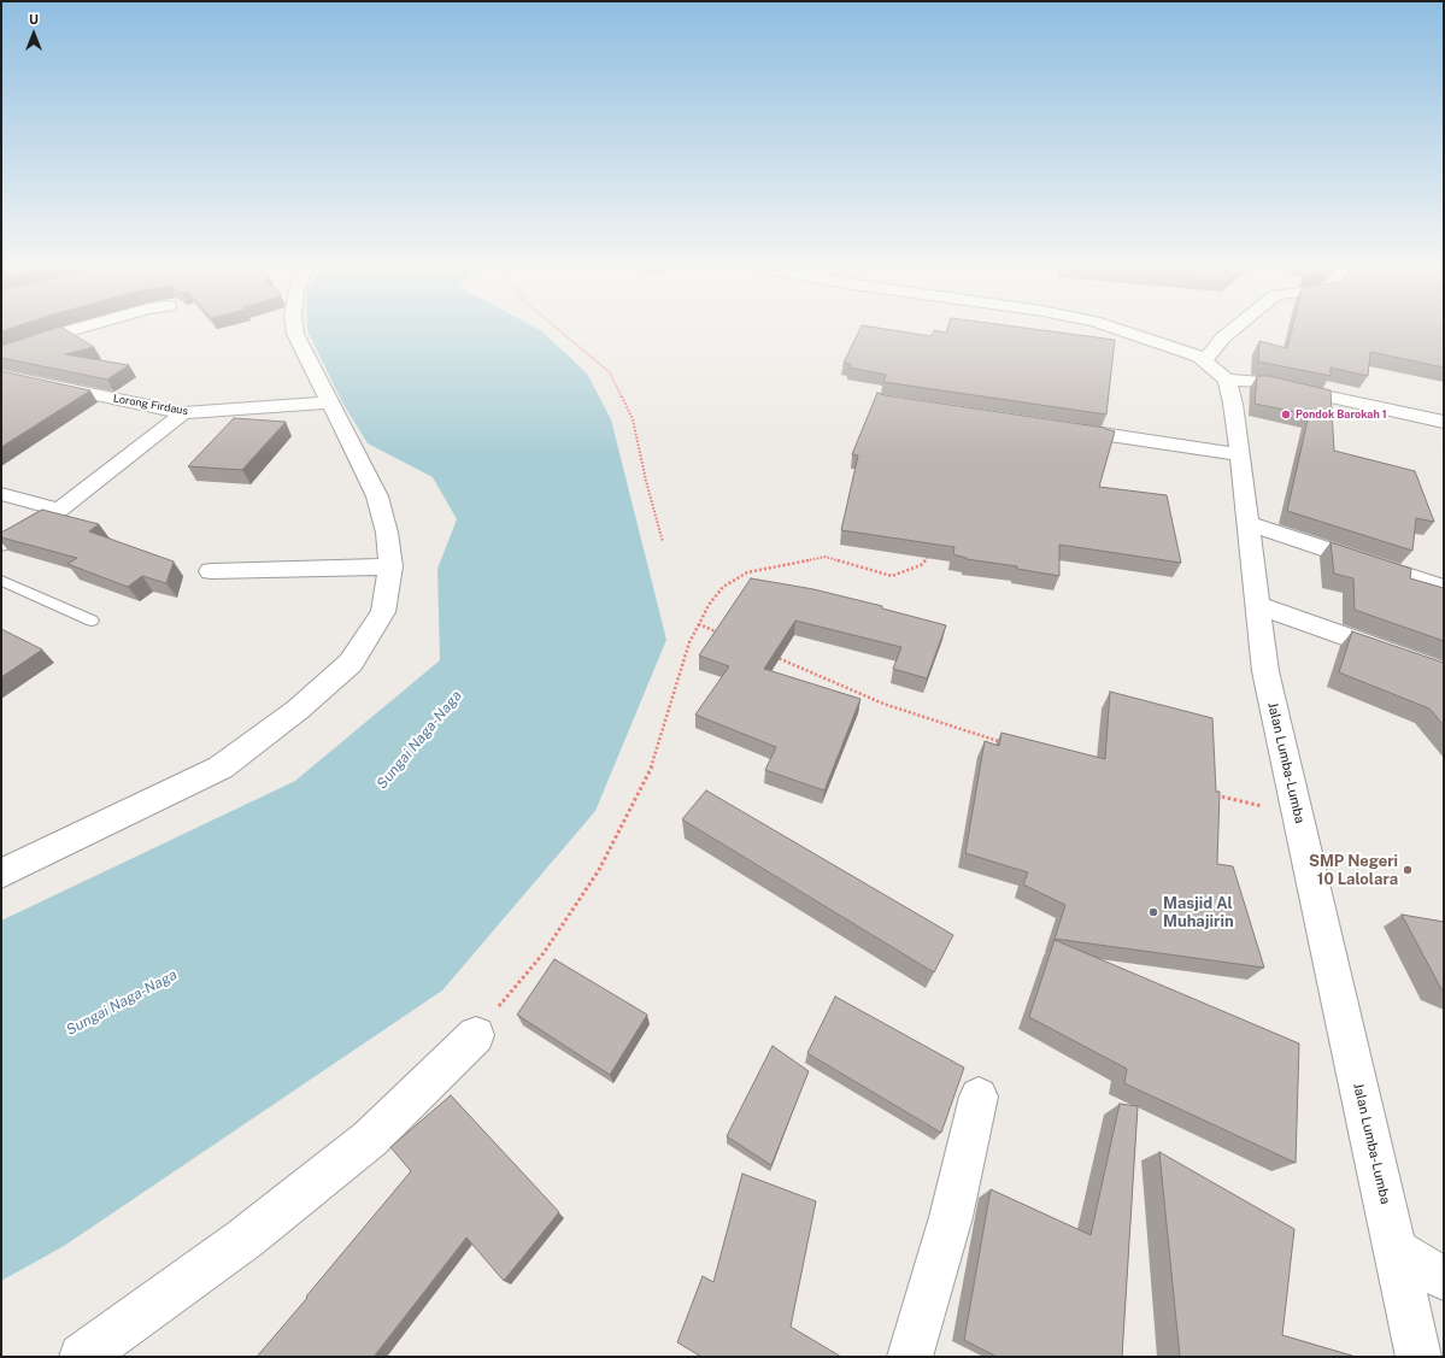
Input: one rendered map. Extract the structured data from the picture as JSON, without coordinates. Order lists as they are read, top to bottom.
{
  "streets": {
    "street": ["Lorong Firdaus", "Jalan Lumba-Lumba"]
  },
  "water": ["Sungai Naga-Naga"],
  "places": ["Pondok Barokah 1", "SMP Negeri 10 Lalolara", "Masjid Al Muhajirin"],
  "north": "top"
}
